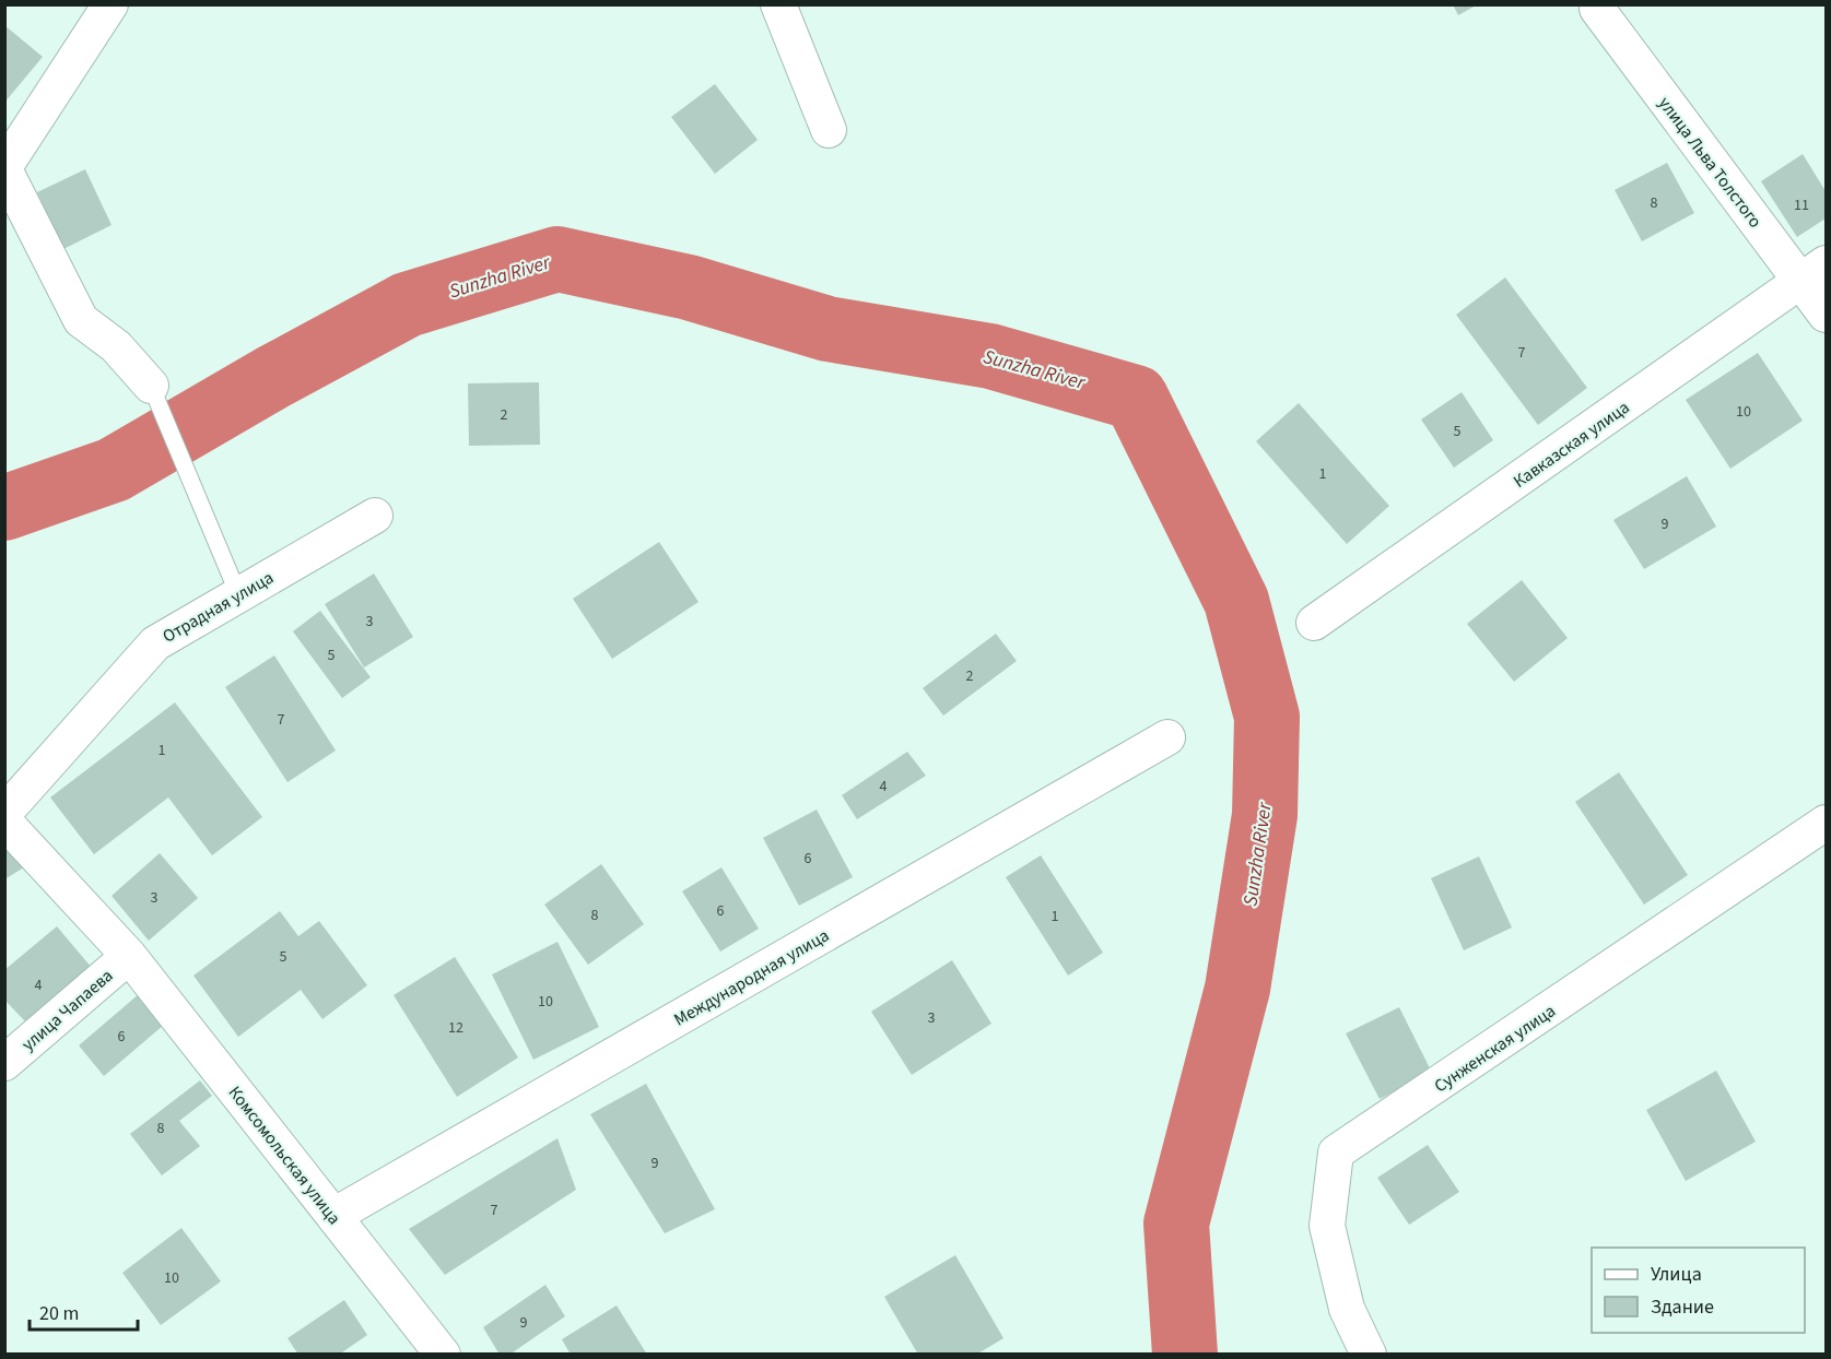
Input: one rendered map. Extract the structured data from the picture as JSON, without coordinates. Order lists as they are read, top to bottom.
{
  "streets": {
    "street": [
      "улица Льва Толстого",
      "Кавказская улица",
      "Отрадная улица",
      "Международная улица",
      "улица Чапаева",
      "Сунженская улица",
      "Комсомольская улица"
    ]
  },
  "crossings": [
    ["улица Льва Толстого", "Кавказская улица"],
    ["Международная улица", "Комсомольская улица"],
    ["улица Чапаева", "Комсомольская улица"]
  ],
  "water": ["Sunzha River"],
  "house_numbers": [
    "8",
    "11",
    "7",
    "10",
    "2",
    "5",
    "1",
    "9",
    "3",
    "5",
    "2",
    "7",
    "1",
    "4",
    "6",
    "3",
    "6",
    "8",
    "1",
    "5",
    "4",
    "10",
    "3",
    "12",
    "6",
    "8",
    "9",
    "7",
    "10",
    "9"
  ],
  "legend": ["Улица", "Здание"],
  "scale_bar": "20 m"
}
